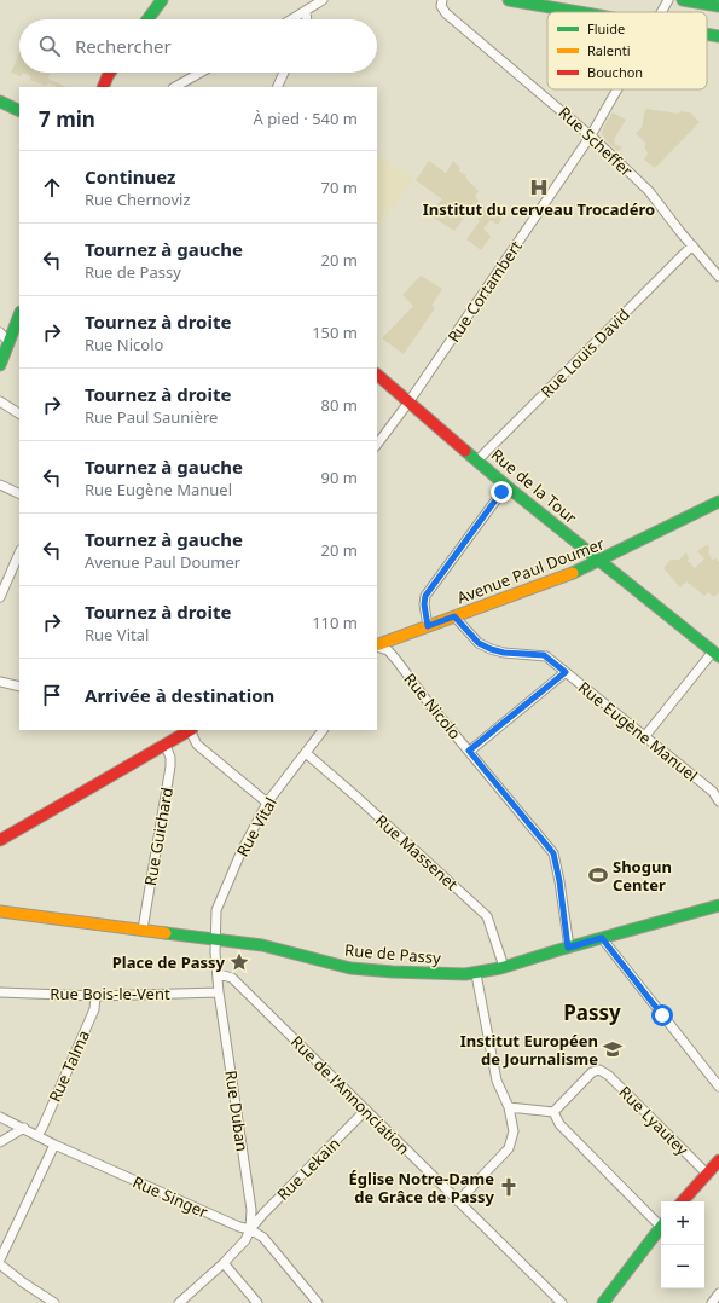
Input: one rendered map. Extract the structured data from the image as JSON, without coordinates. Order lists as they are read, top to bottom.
{
  "streets": {
    "street": [
      "Rue Scheffer",
      "Rue Cortambert",
      "Rue Louis David",
      "Rue de la Tour",
      "Avenue Paul Doumer",
      "Rue Nicolo",
      "Rue Eugène Manuel",
      "Rue Vital",
      "Rue Guichard",
      "Rue Massenet",
      "Rue de Passy",
      "Rue Bois-le-Vent",
      "Rue Talma",
      "Rue de l'Annonciation",
      "Rue Duban",
      "Rue Lyautey",
      "Rue Lekain",
      "Rue Singer"
    ]
  },
  "crossings": [
    ["Rue Scheffer", "Rue Cortambert"],
    ["Rue Scheffer", "Rue Louis David"],
    ["Rue Cortambert", "Rue de la Tour"],
    ["Rue Louis David", "Rue de la Tour"],
    ["Rue de la Tour", "Avenue Paul Doumer"],
    ["Avenue Paul Doumer", "Rue Eugène Manuel"],
    ["Rue Nicolo", "Rue de Passy"],
    ["Rue Vital", "Rue Massenet"],
    ["Rue Vital", "Rue de Passy"],
    ["Rue Guichard", "Rue de Passy"],
    ["Rue Massenet", "Rue de Passy"],
    ["Rue Bois-le-Vent", "Rue Talma"],
    ["Rue Bois-le-Vent", "Rue Duban"],
    ["Rue Talma", "Rue Singer"],
    ["Rue de l'Annonciation", "Rue Lekain"],
    ["Rue Duban", "Rue Lekain"],
    ["Rue Duban", "Rue Singer"],
    ["Rue Lekain", "Rue Singer"]
  ],
  "districts": ["Passy"],
  "places": {
    "hospital": ["Institut du cerveau Trocadéro"],
    "sports": ["Shogun Center"],
    "place": ["Place de Passy"],
    "school or university": ["Institut Européen de Journalisme"],
    "church": ["Église Notre-Dame de Grâce de Passy"]
  },
  "legend": ["Fluide", "Ralenti", "Bouchon"],
  "page": {
    "search": "Rechercher",
    "heading": ["7 min", "À pied · 540 m"],
    "list": [
      ["Continuez", "Rue Chernoviz", "70 m"],
      ["Tournez à gauche", "Rue de Passy", "20 m"],
      ["Tournez à droite", "Rue Nicolo", "150 m"],
      ["Tournez à droite", "Rue Paul Saunière", "80 m"],
      ["Tournez à gauche", "Rue Eugène Manuel", "90 m"],
      ["Tournez à gauche", "Avenue Paul Doumer", "20 m"],
      ["Tournez à droite", "Rue Vital", "110 m"],
      "Arrivée à destination"
    ],
    "map_buttons": ["+", "−"]
  }
}
